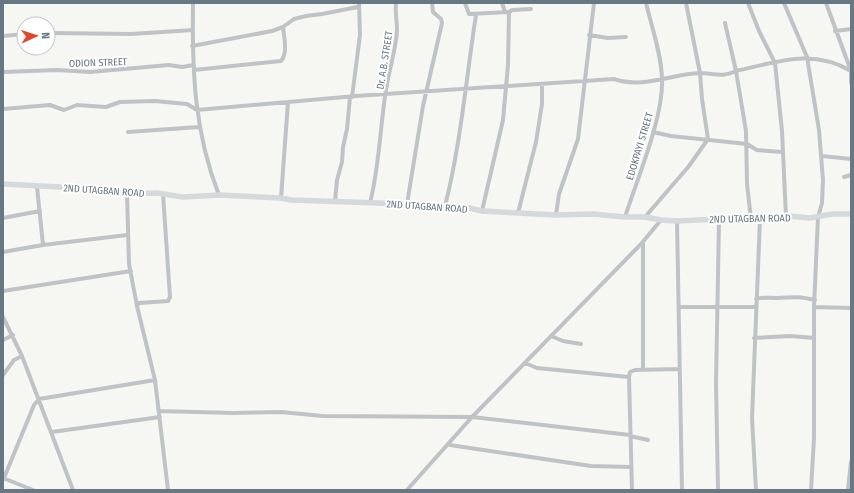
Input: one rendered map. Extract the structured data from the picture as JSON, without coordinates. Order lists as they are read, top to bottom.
{
  "streets": {
    "street": [
      "Dr. A.B. STREET",
      "ODION STREET",
      "EDOKPAYI STREET",
      "2ND UTAGBAN ROAD"
    ]
  },
  "crossings": [
    ["Dr. A.B. STREET", "2ND UTAGBAN ROAD"],
    ["EDOKPAYI STREET", "2ND UTAGBAN ROAD"]
  ],
  "north": "right"
}
